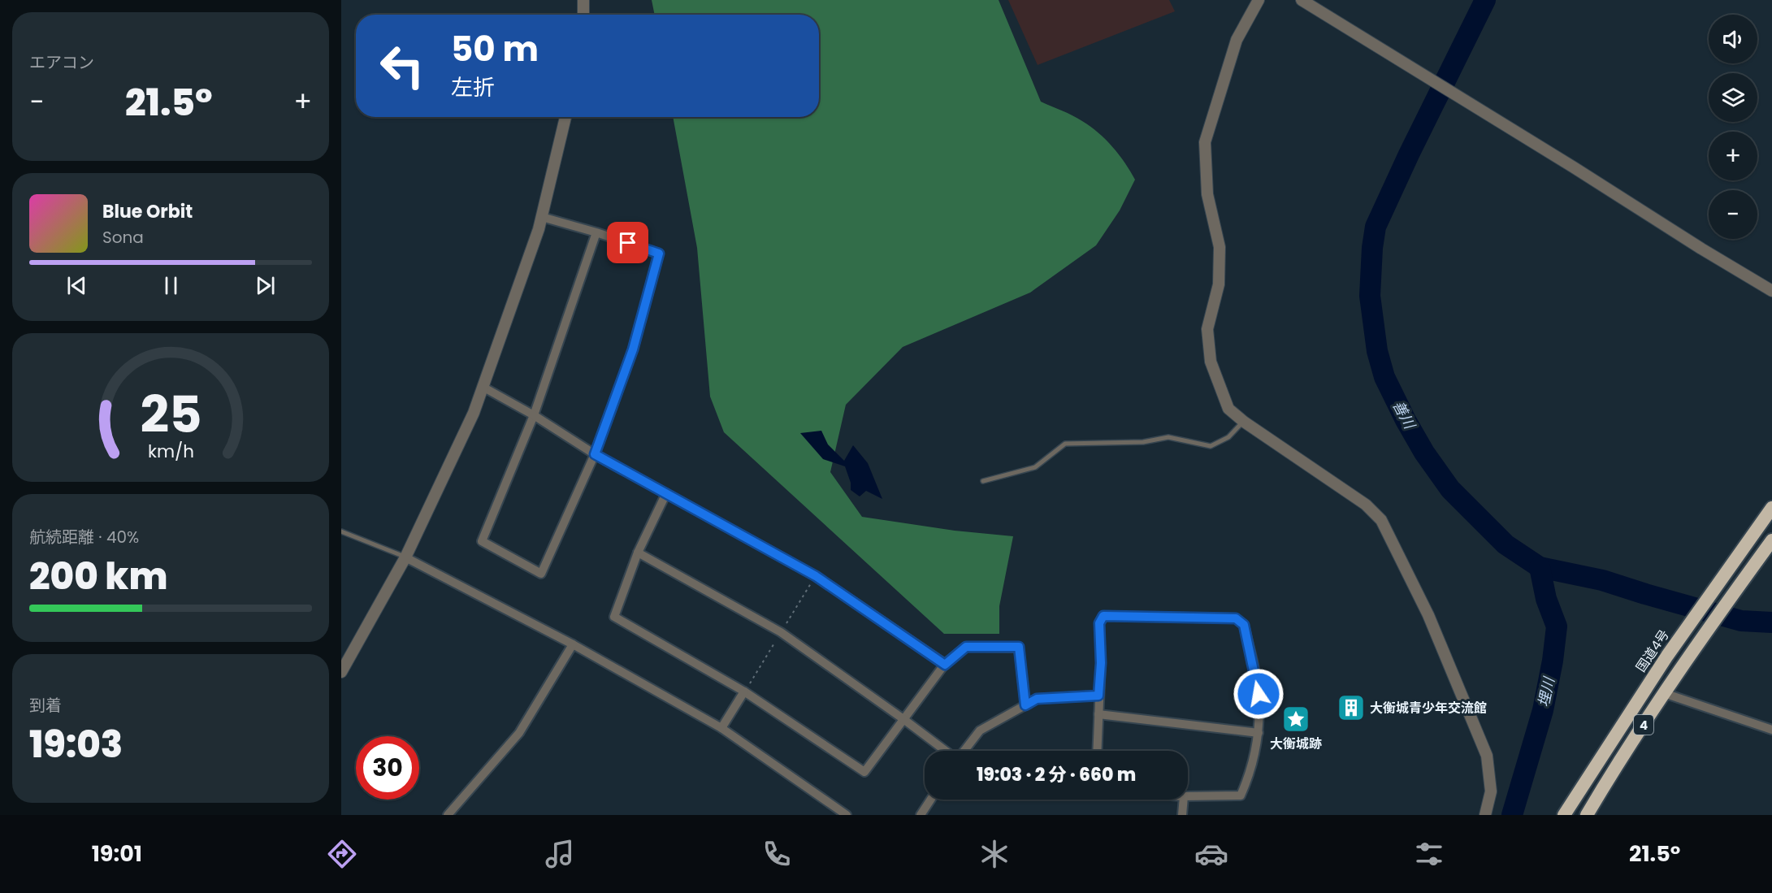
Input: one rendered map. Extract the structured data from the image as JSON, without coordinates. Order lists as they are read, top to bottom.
{
  "streets": {
    "highway": ["国道4号", "4"]
  },
  "water": ["善川", "埋川"],
  "places": {
    "building": ["大衡城青少年交流館"],
    "place": ["大衡城跡"]
  },
  "page": {
    "tile": [
      "エアコン",
      ["航続距離 · 40%", "200 km"],
      ["到着", "19:03"]
    ],
    "map_buttons": ["+", "−"],
    "turn": ["50 m", "左折"],
    "heat": ["−", "21.5°", "+"],
    "song": ["Blue Orbit", "Sona"],
    "limit": "30",
    "trip": "19:03 · 2 分 · 660 m",
    "tabs": ["19:01", "21.5°"],
    "gauge": ["25", "km/h"]
  }
}
